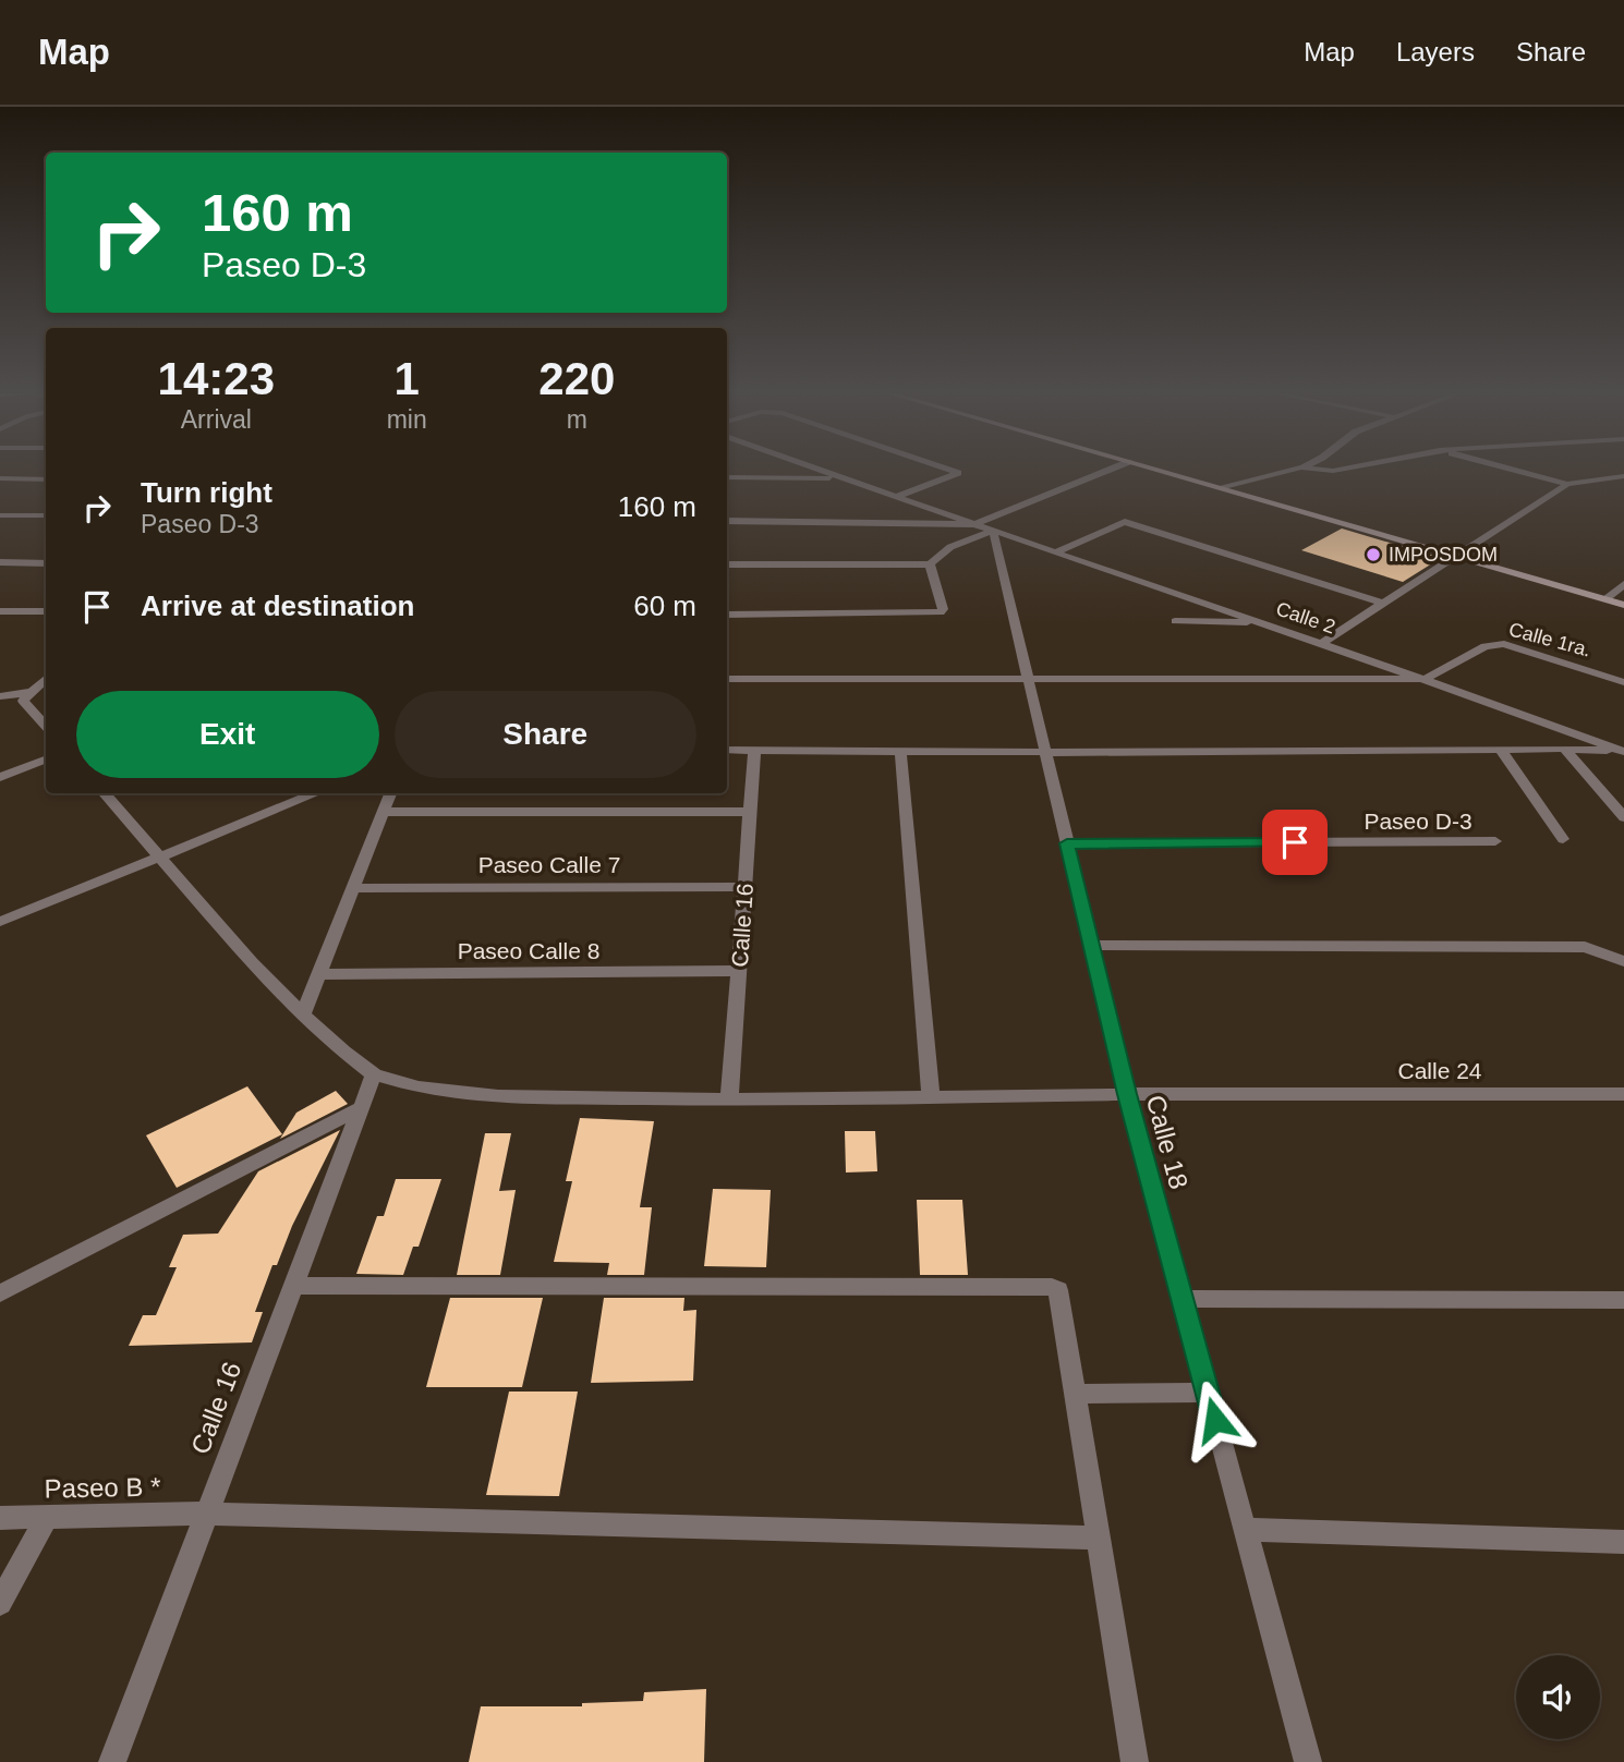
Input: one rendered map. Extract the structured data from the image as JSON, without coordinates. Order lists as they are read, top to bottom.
{
  "streets": {
    "street": [
      "Calle 2",
      "Calle 1ra.",
      "Paseo D-3",
      "Paseo Calle 7",
      "Calle 16",
      "Paseo Calle 8",
      "Calle 24",
      "Calle 18",
      "Paseo B *"
    ]
  },
  "crossings": [
    ["Calle 2", "Calle 1ra."],
    ["Calle 2", "Calle 18"],
    ["Paseo D-3", "Calle 18"],
    ["Paseo Calle 7", "Calle 16"],
    ["Calle 16", "Paseo Calle 8"],
    ["Calle 16", "Calle 24"],
    ["Calle 16", "Paseo B *"],
    ["Calle 24", "Calle 18"]
  ],
  "places": ["IMPOSDOM"],
  "page": {
    "header": "Map",
    "nav": ["Map", "Layers", "Share"],
    "turn": ["160 m", "Paseo D-3"],
    "eta": [
      "14:23",
      "Arrival",
      "1",
      "min",
      "220",
      "m"
    ],
    "list": [
      {
        "name": "Turn right",
        "note": "Paseo D-3",
        "value": "160 m"
      },
      {
        "name": "Arrive at destination",
        "value": "60 m"
      }
    ],
    "buttons": ["Exit", "Share"]
  }
}
